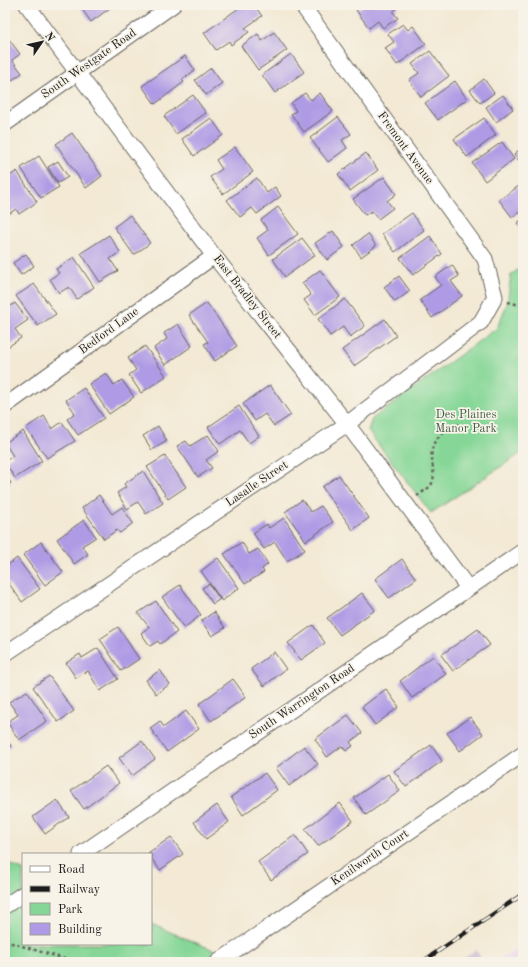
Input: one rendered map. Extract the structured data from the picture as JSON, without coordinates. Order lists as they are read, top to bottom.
{
  "streets": {
    "street": [
      "South Westgate Road",
      "Fremont Avenue",
      "East Bradley Street",
      "Bedford Lane",
      "Lasalle Street",
      "South Warrington Road",
      "Kenilworth Court"
    ]
  },
  "crossings": [
    ["South Westgate Road", "East Bradley Street"],
    ["Fremont Avenue", "Lasalle Street"],
    ["East Bradley Street", "Bedford Lane"],
    ["East Bradley Street", "Lasalle Street"],
    ["East Bradley Street", "South Warrington Road"]
  ],
  "parks": ["Des Plaines Manor Park"],
  "legend": [
    "Road",
    "Railway",
    "Park",
    "Building"
  ],
  "north": "top right"
}
